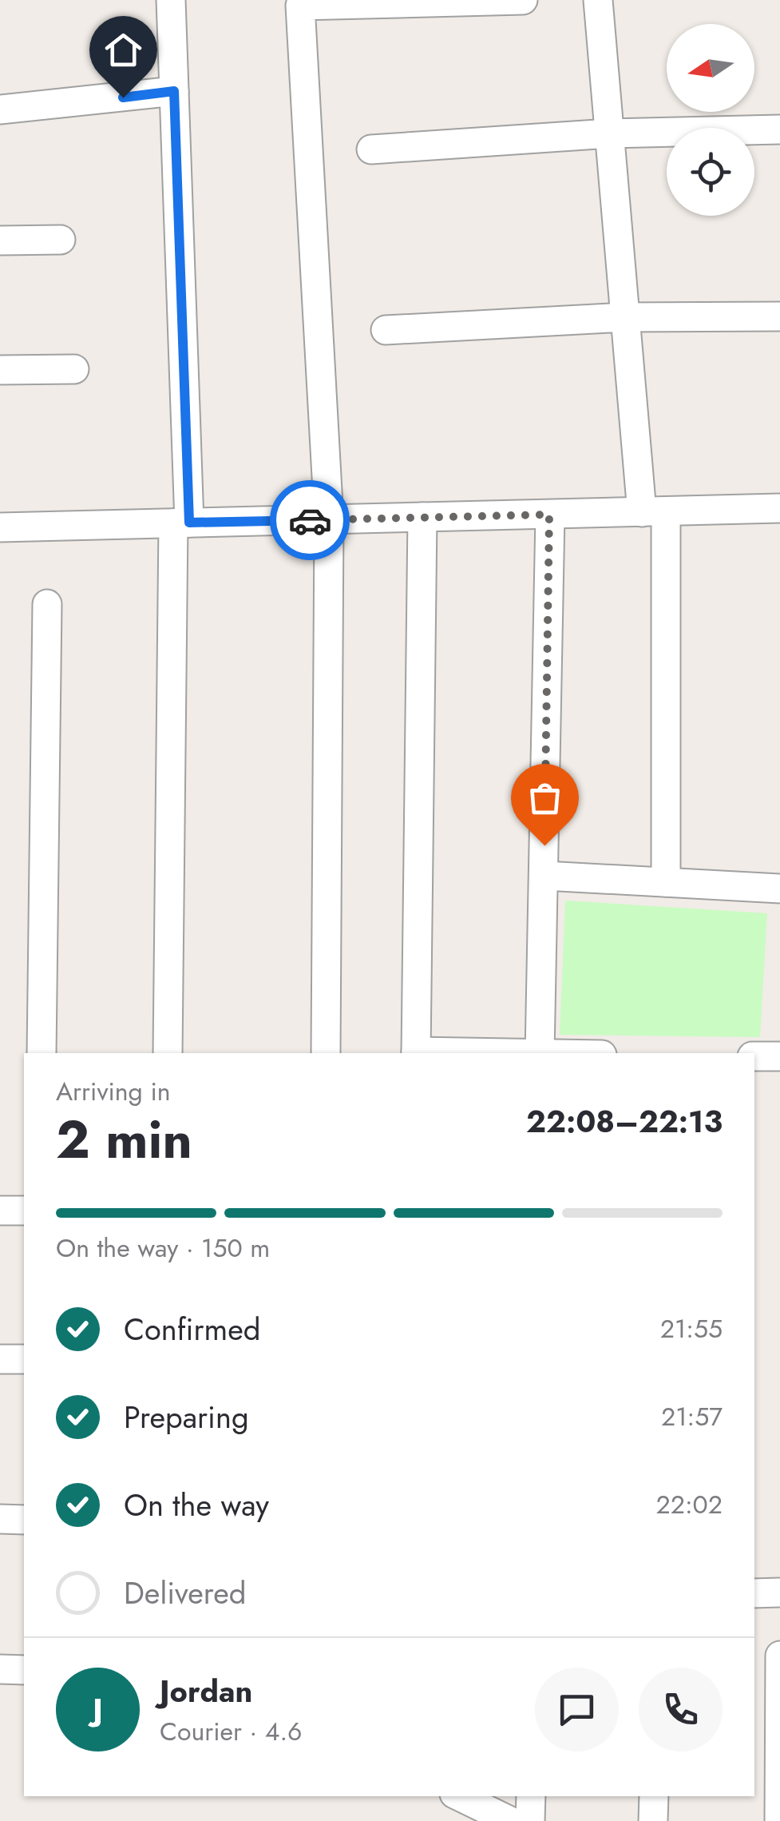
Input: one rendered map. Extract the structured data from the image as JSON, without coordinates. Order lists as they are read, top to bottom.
{
  "north": "left",
  "page": {
    "heading": ["2 min", "Arriving in", "22:08–22:13"],
    "panel": ["Jordan", "Courier · 4.6"],
    "bar": "On the way · 150 m",
    "list": [
      ["Confirmed", "21:55"],
      ["Preparing", "21:57"],
      ["On the way", "22:02"],
      "Delivered"
    ],
    "round": "J"
  }
}
